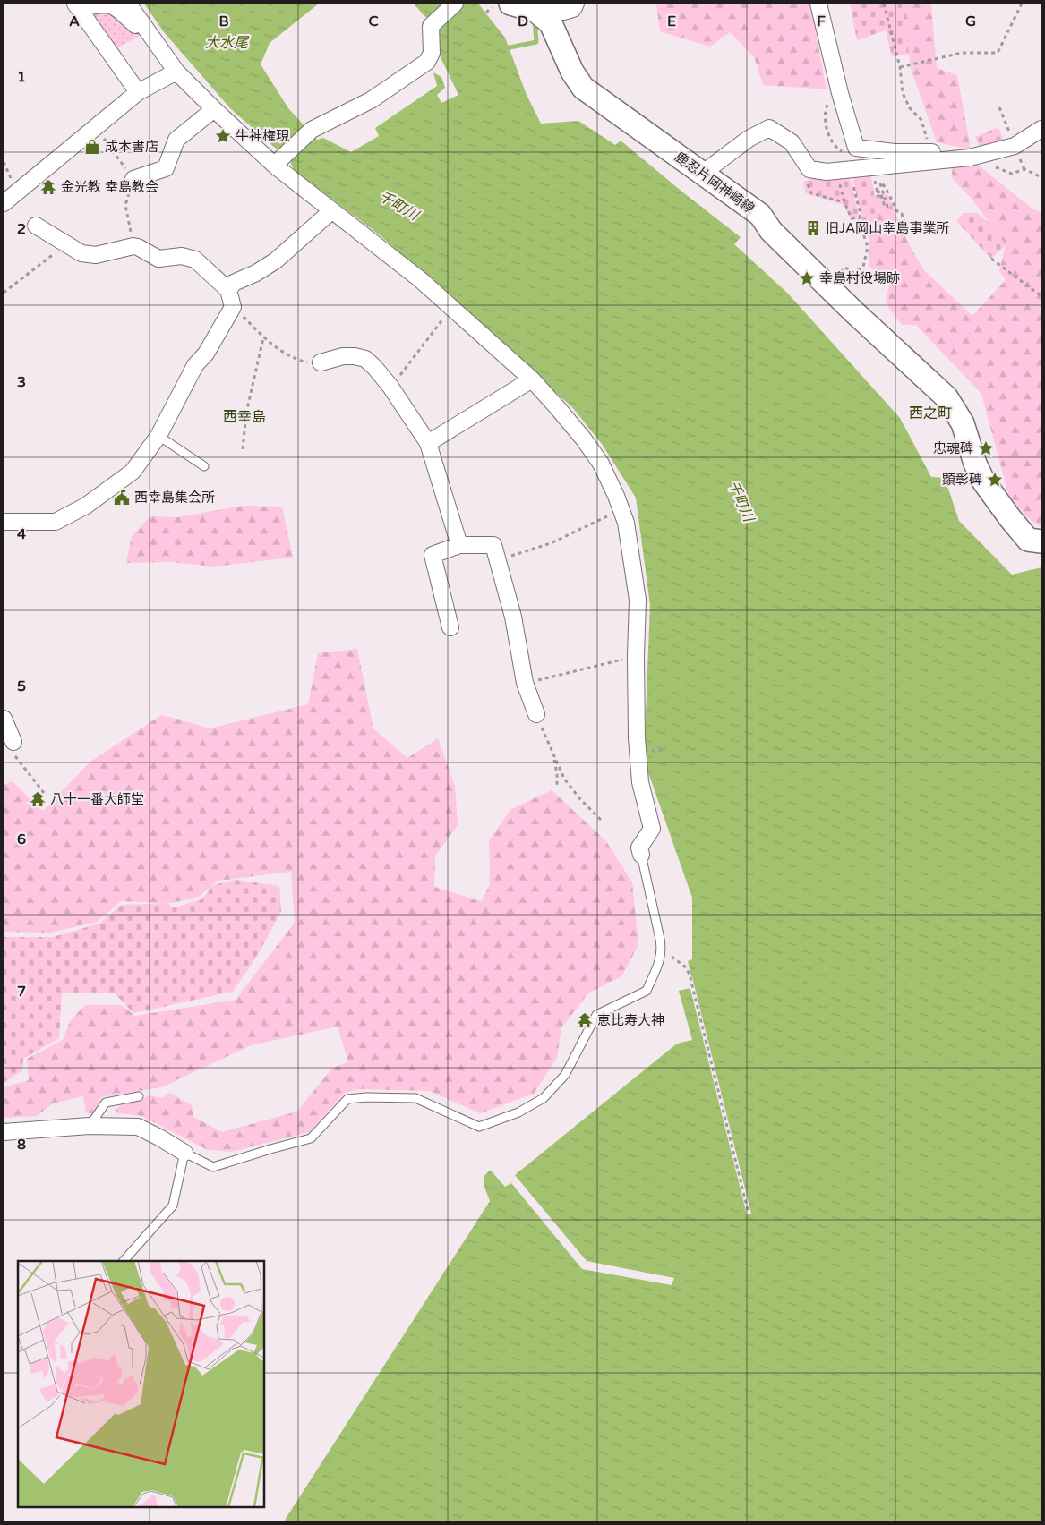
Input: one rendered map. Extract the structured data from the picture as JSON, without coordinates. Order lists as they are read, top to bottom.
{
  "streets": {
    "main road": ["鹿忍片岡神崎線"]
  },
  "districts": ["西之町", "西幸島"],
  "water": ["大水尾", "千町川"],
  "places": {
    "place": [
      "牛神権現",
      "幸島村役場跡",
      "忠魂碑",
      "顕彰碑"
    ],
    "shop": ["成本書店"],
    "temple": ["金光教 幸島教会", "八十一番大師堂", "恵比寿大神"],
    "building": ["旧JA岡山幸島事業所"],
    "public building": ["西幸島集会所"]
  },
  "grid": {
    "columns": [
      "A",
      "B",
      "C",
      "D",
      "E",
      "F",
      "G"
    ],
    "rows": [
      "1",
      "2",
      "3",
      "4",
      "5",
      "6",
      "7",
      "8"
    ]
  }
}
